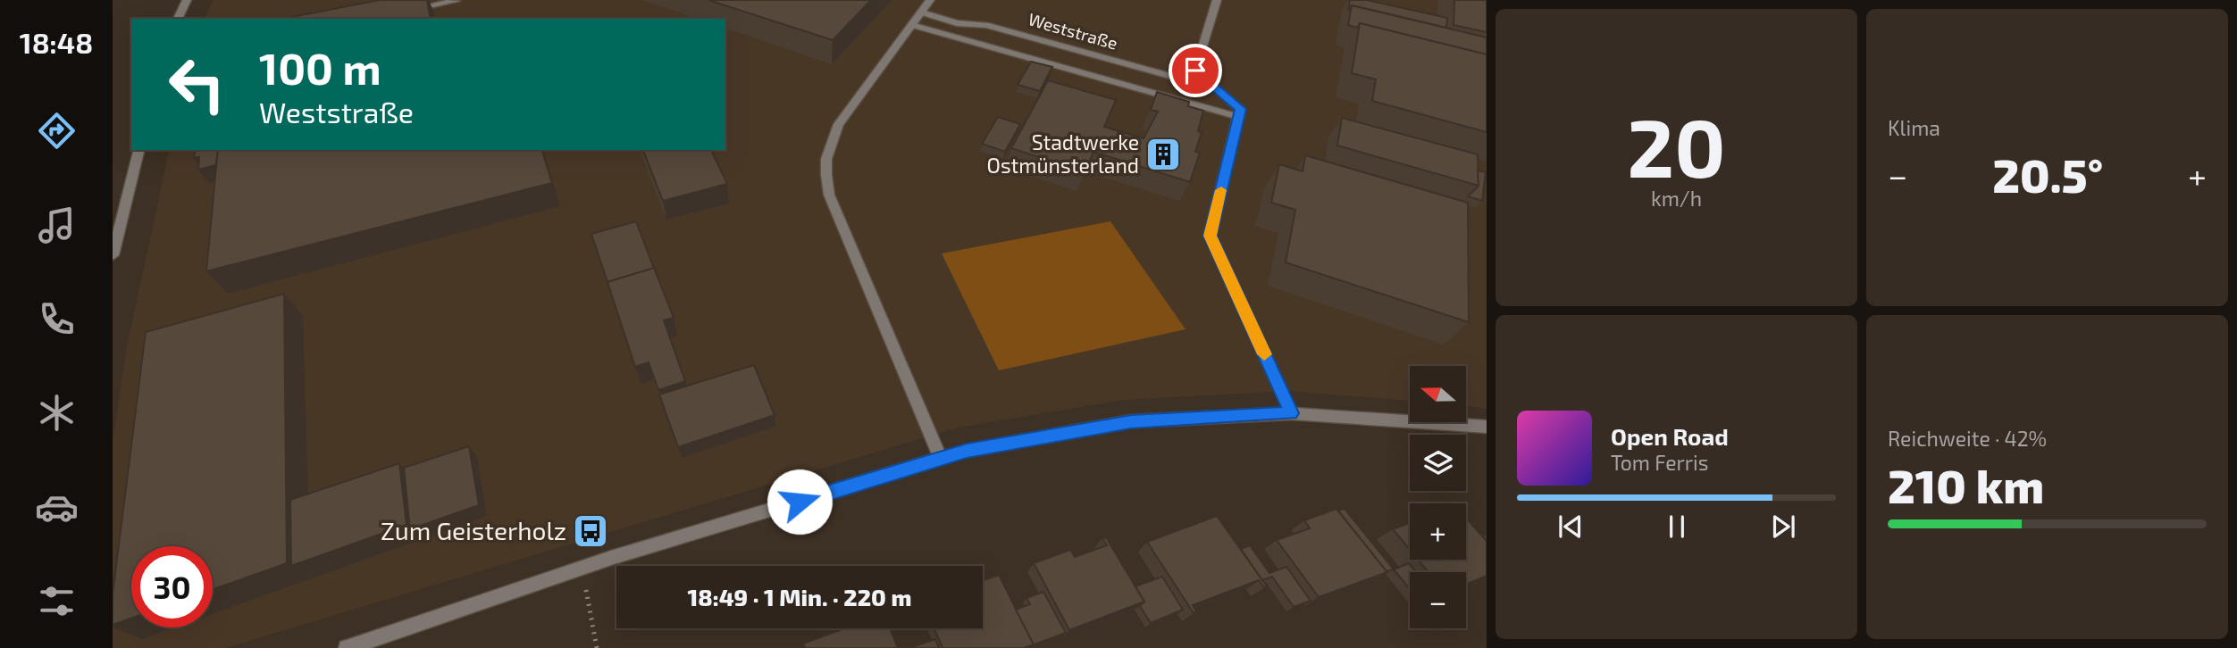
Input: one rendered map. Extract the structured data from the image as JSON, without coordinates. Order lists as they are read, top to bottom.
{
  "streets": {
    "street": ["Weststraße"]
  },
  "places": {
    "building": ["Stadtwerke Ostmünsterland"],
    "bus stop": ["Zum Geisterholz"]
  },
  "north": "left",
  "page": {
    "tabs": "18:48",
    "tile": [
      ["20", "km/h"],
      "Klima",
      ["Reichweite · 42%", "210 km"]
    ],
    "turn": ["100 m", "Weststraße"],
    "heat": ["−", "20.5°", "+"],
    "map_buttons": ["+", "−"],
    "song": ["Open Road", "Tom Ferris"],
    "limit": "30",
    "trip": "18:49 · 1 Min. · 220 m"
  }
}
